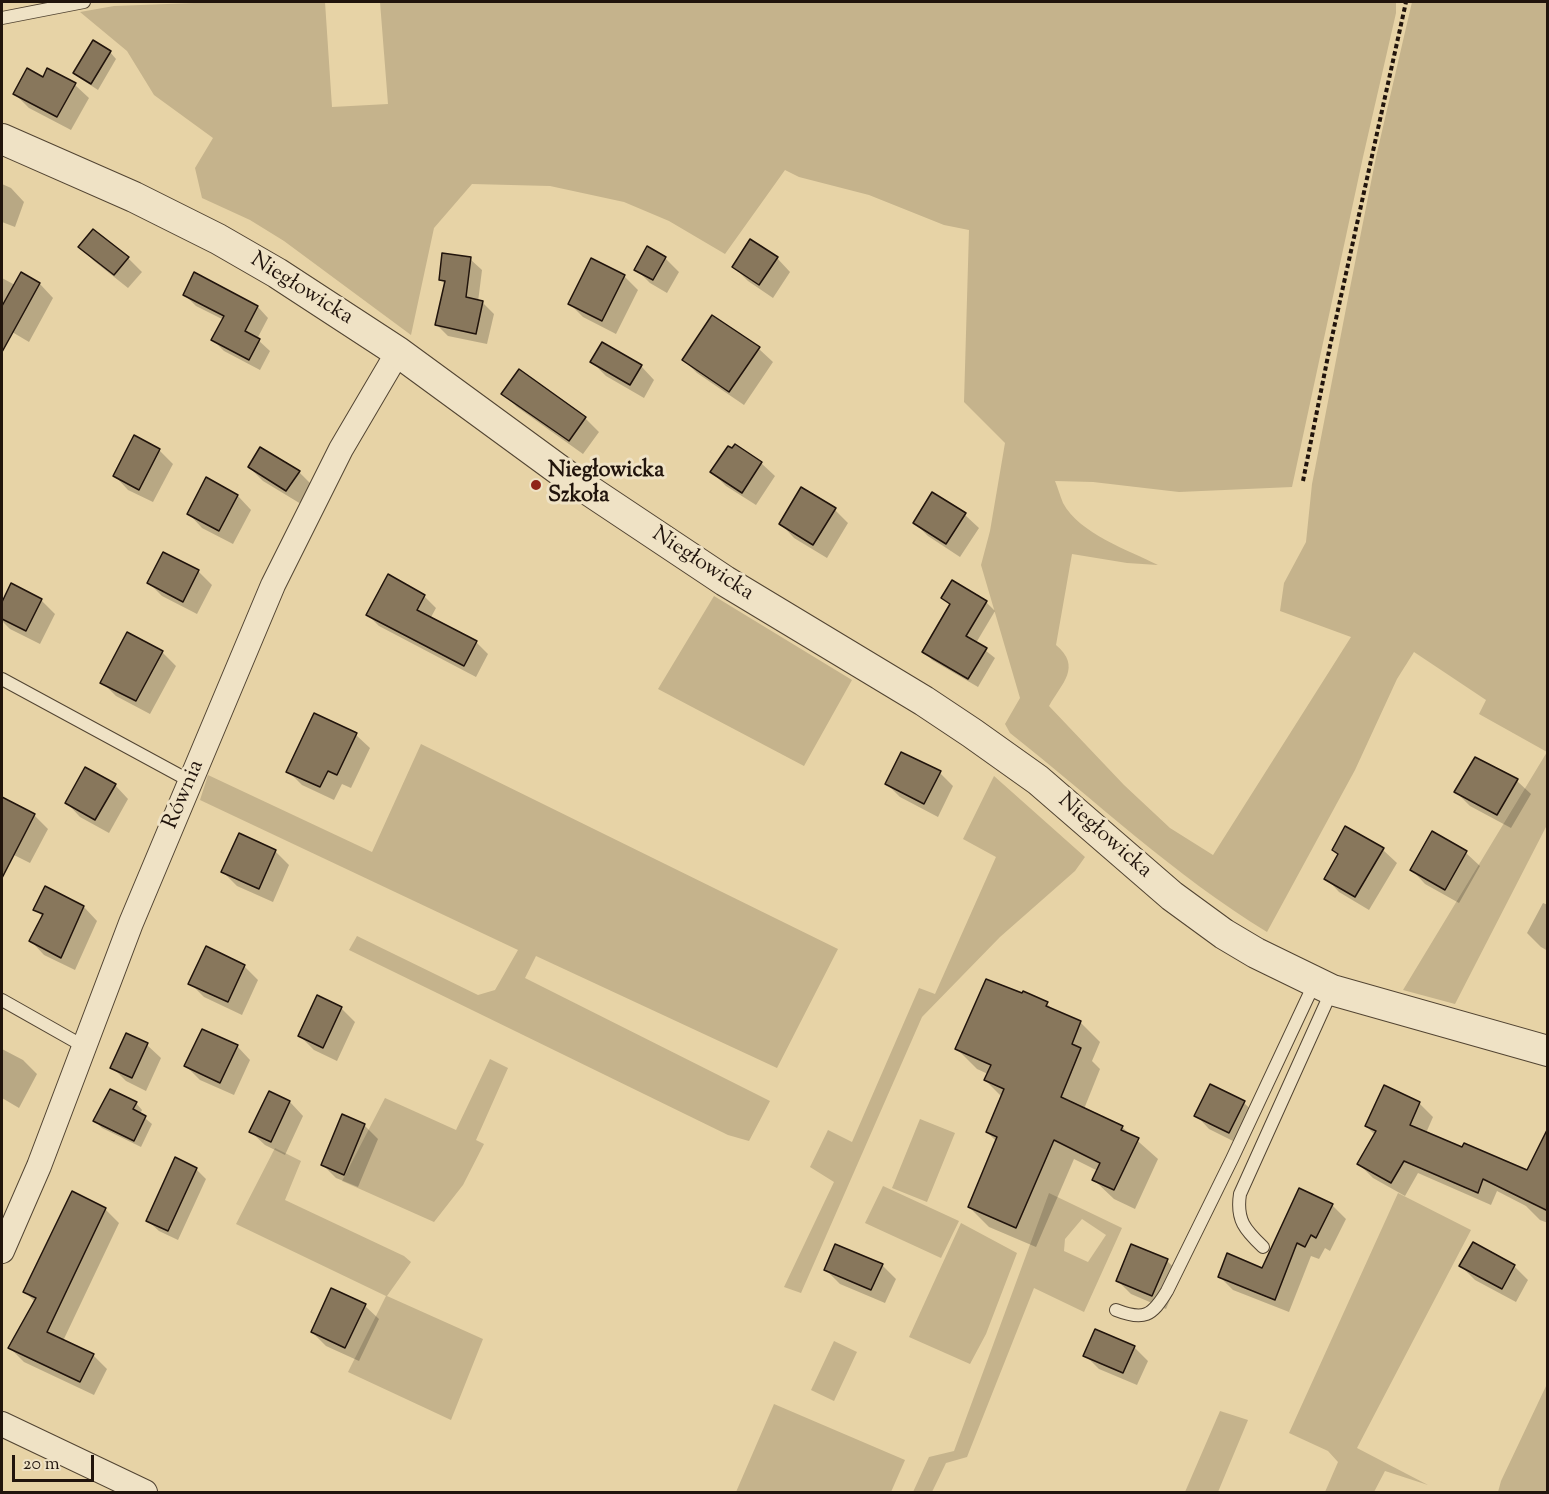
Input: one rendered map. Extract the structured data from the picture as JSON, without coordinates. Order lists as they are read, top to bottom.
{
  "streets": {
    "street": ["Niegłowicka", "Równia"]
  },
  "crossings": [
    ["Niegłowicka", "Równia"]
  ],
  "places": ["Niegłowicka Szkoła"],
  "scale_bar": "20 m"
}
